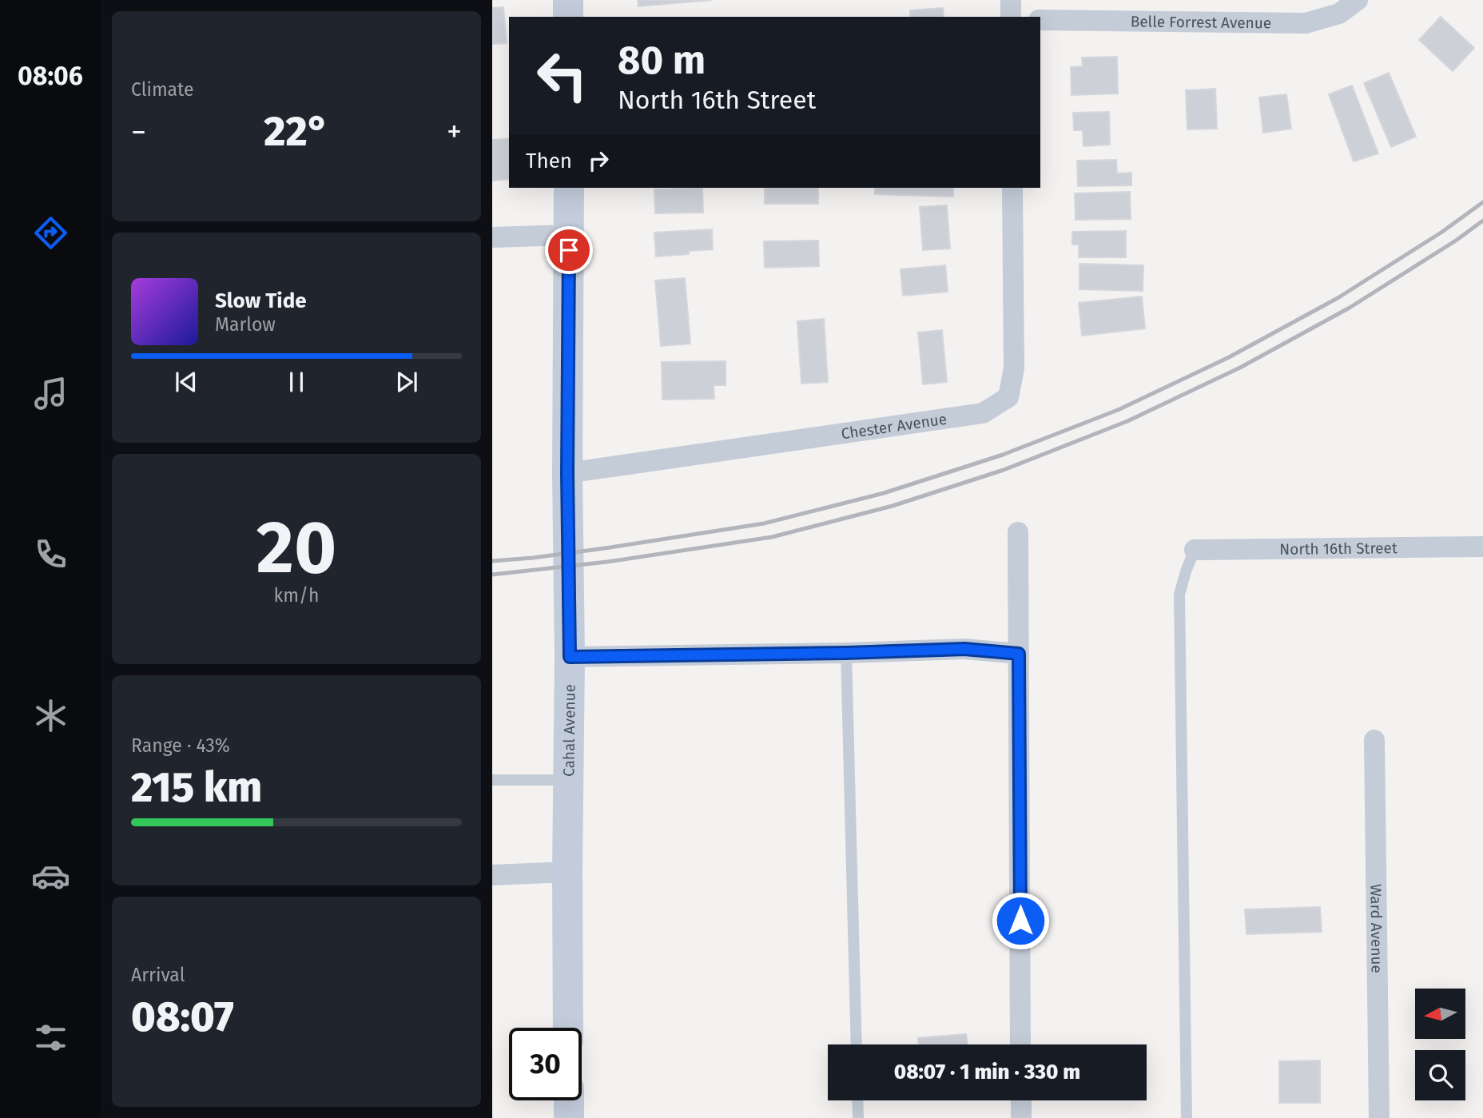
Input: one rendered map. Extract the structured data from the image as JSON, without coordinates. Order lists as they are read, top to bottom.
{
  "streets": {
    "street": [
      "Belle Forrest Avenue",
      "Chester Avenue",
      "North 16th Street",
      "Cahal Avenue",
      "Ward Avenue"
    ]
  },
  "crossings": [
    ["Chester Avenue", "Cahal Avenue"]
  ],
  "north": "left",
  "page": {
    "tabs": "08:06",
    "tile": [
      "Climate",
      ["20", "km/h"],
      ["Range · 43%", "215 km"],
      ["Arrival", "08:07"]
    ],
    "turn": ["80 m", "North 16th Street"],
    "heat": ["−", "22°", "+"],
    "then": "Then",
    "song": ["Slow Tide", "Marlow"],
    "limit": "30",
    "trip": "08:07 · 1 min · 330 m"
  }
}
